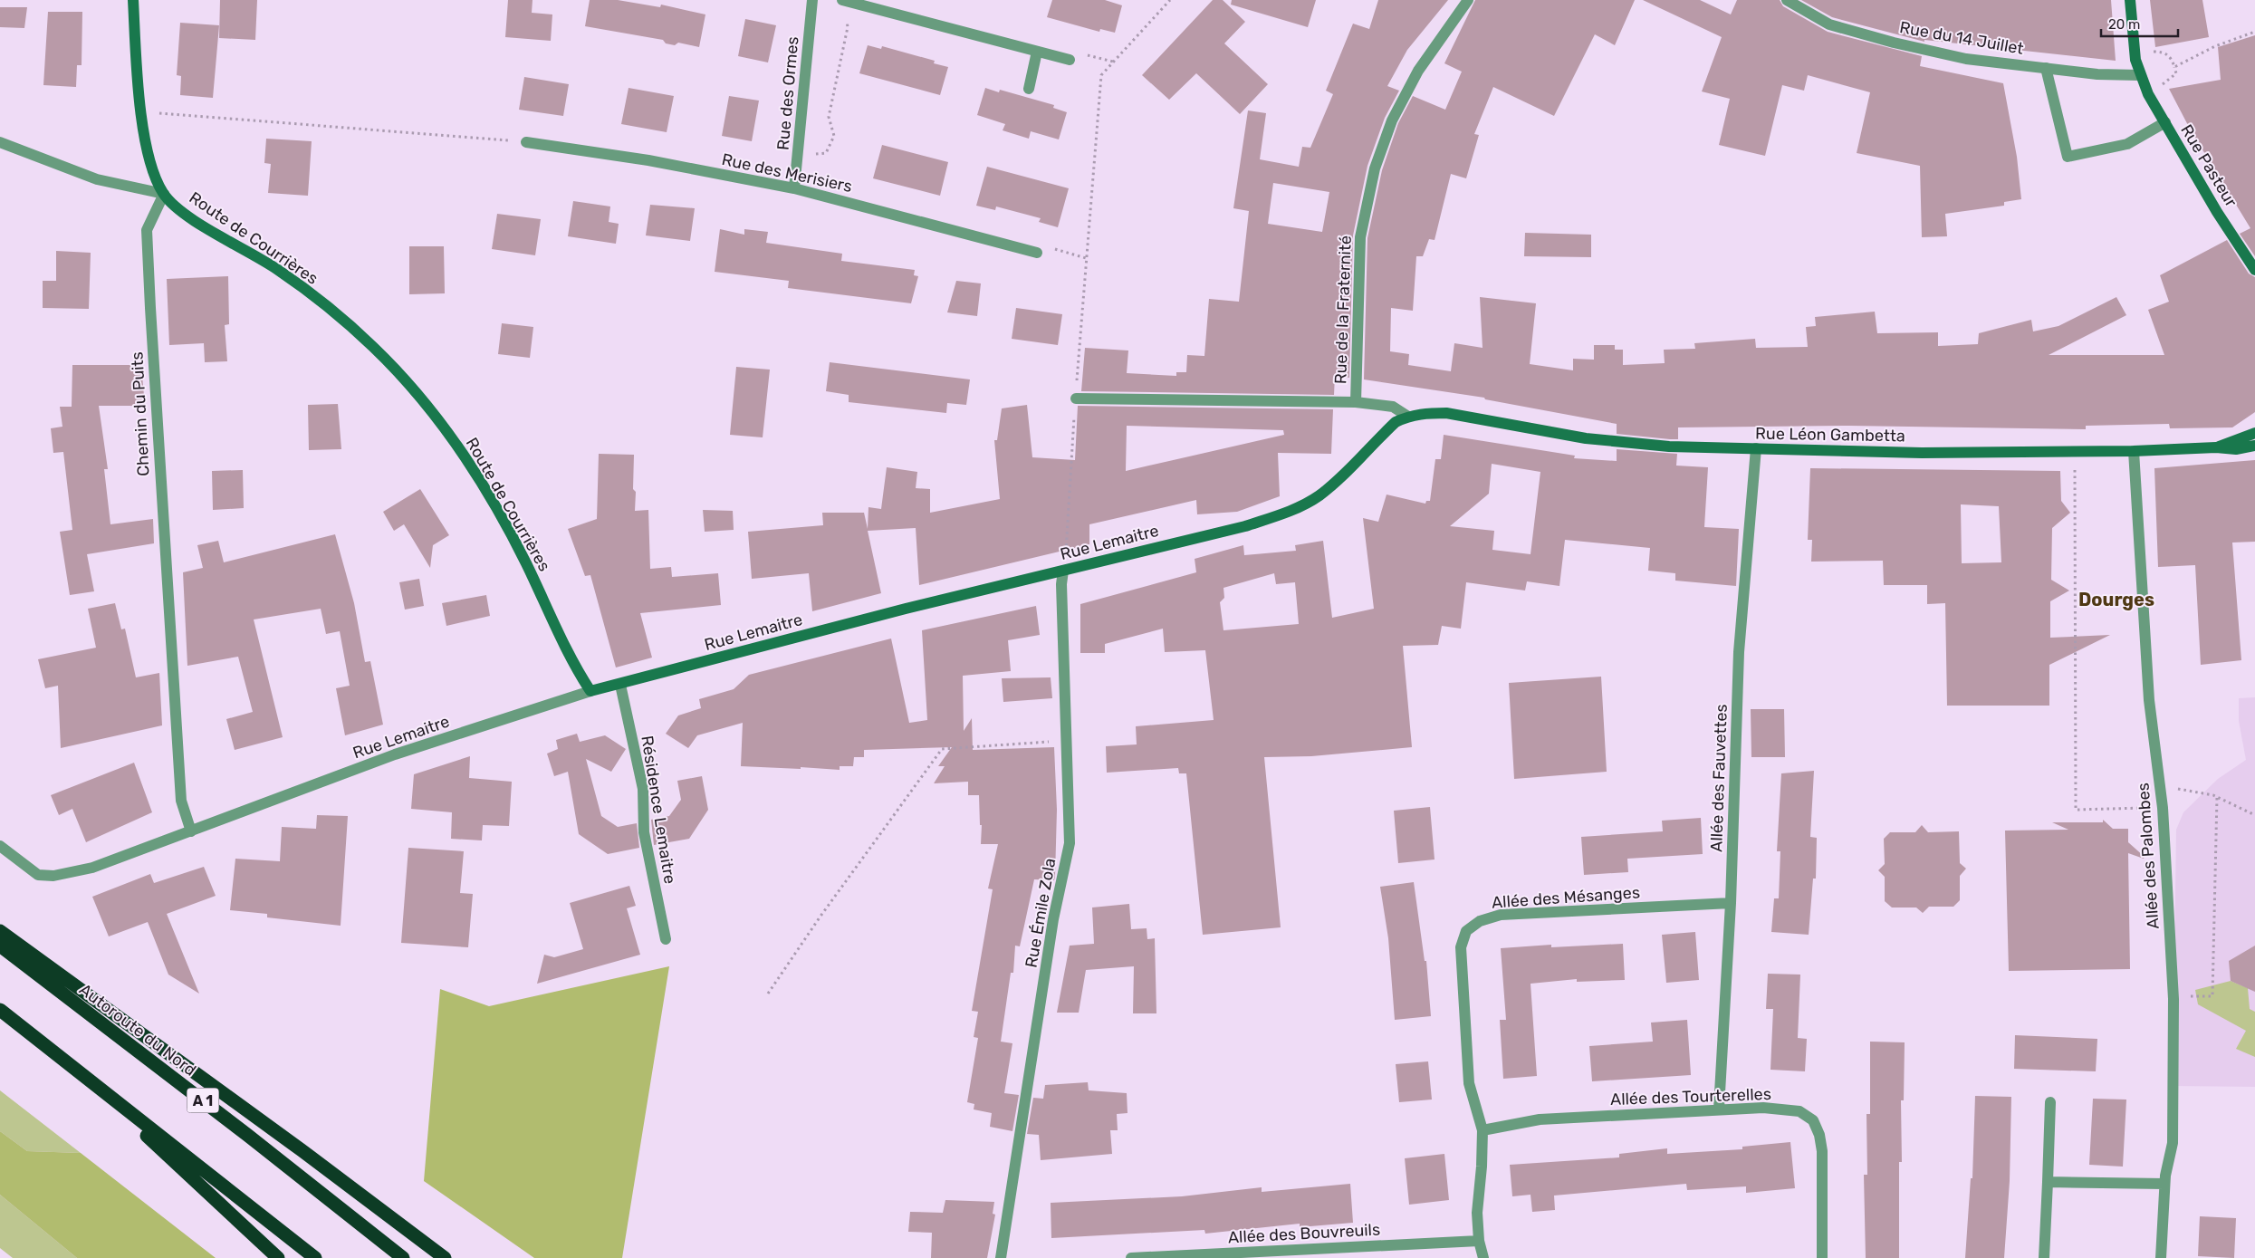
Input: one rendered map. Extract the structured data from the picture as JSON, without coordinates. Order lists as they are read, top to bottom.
{
  "streets": {
    "highway": ["Autoroute du Nord", "A 1"],
    "street": [
      "Rue du 14 Juillet",
      "Rue des Ormes",
      "Rue Pasteur",
      "Rue des Merisiers",
      "Route de Courrières",
      "Rue de la Fraternité",
      "Chemin du Puits",
      "Rue Léon Gambetta",
      "Rue Lemaitre",
      "Allée des Fauvettes",
      "Résidence Lemaitre",
      "Allée des Palombes",
      "Allée des Mésanges",
      "Rue Émile Zola",
      "Allée des Tourterelles",
      "Allée des Bouvreuils"
    ]
  },
  "crossings": [
    ["Rue du 14 Juillet", "Rue Pasteur"],
    ["Rue des Ormes", "Rue des Merisiers"],
    ["Route de Courrières", "Chemin du Puits"],
    ["Route de Courrières", "Rue Lemaitre"],
    ["Rue de la Fraternité", "Rue Lemaitre"],
    ["Chemin du Puits", "Rue Lemaitre"],
    ["Rue Léon Gambetta", "Rue Lemaitre"],
    ["Rue Léon Gambetta", "Allée des Fauvettes"],
    ["Rue Léon Gambetta", "Allée des Palombes"],
    ["Rue Lemaitre", "Résidence Lemaitre"],
    ["Rue Lemaitre", "Rue Émile Zola"],
    ["Allée des Fauvettes", "Allée des Mésanges"],
    ["Allée des Fauvettes", "Allée des Tourterelles"],
    ["Allée des Mésanges", "Allée des Tourterelles"],
    ["Allée des Mésanges", "Allée des Bouvreuils"]
  ],
  "districts": ["Dourges"],
  "scale_bar": "20 m"
}
